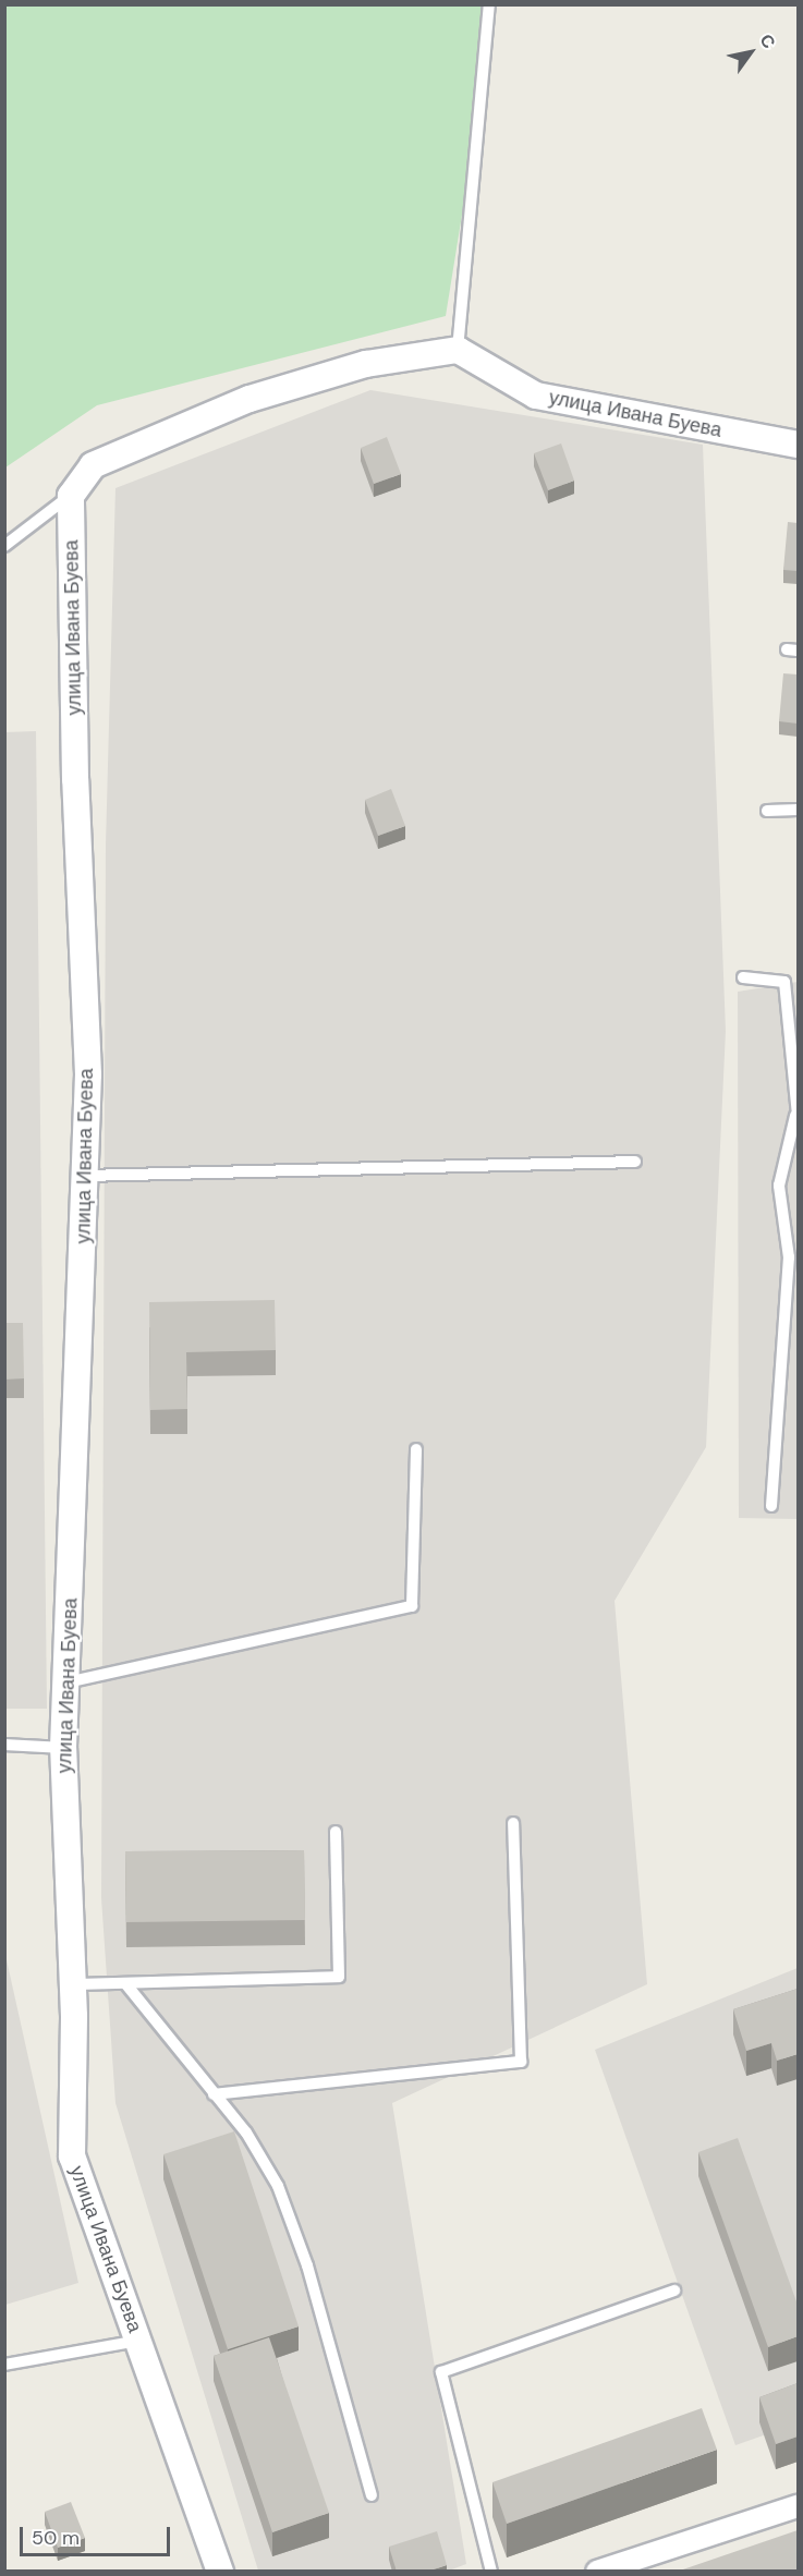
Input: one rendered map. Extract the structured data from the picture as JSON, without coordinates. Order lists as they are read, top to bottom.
{
  "streets": {
    "street": ["улица Ивана Буева"]
  },
  "scale_bar": "50 m",
  "north": "top right"
}
